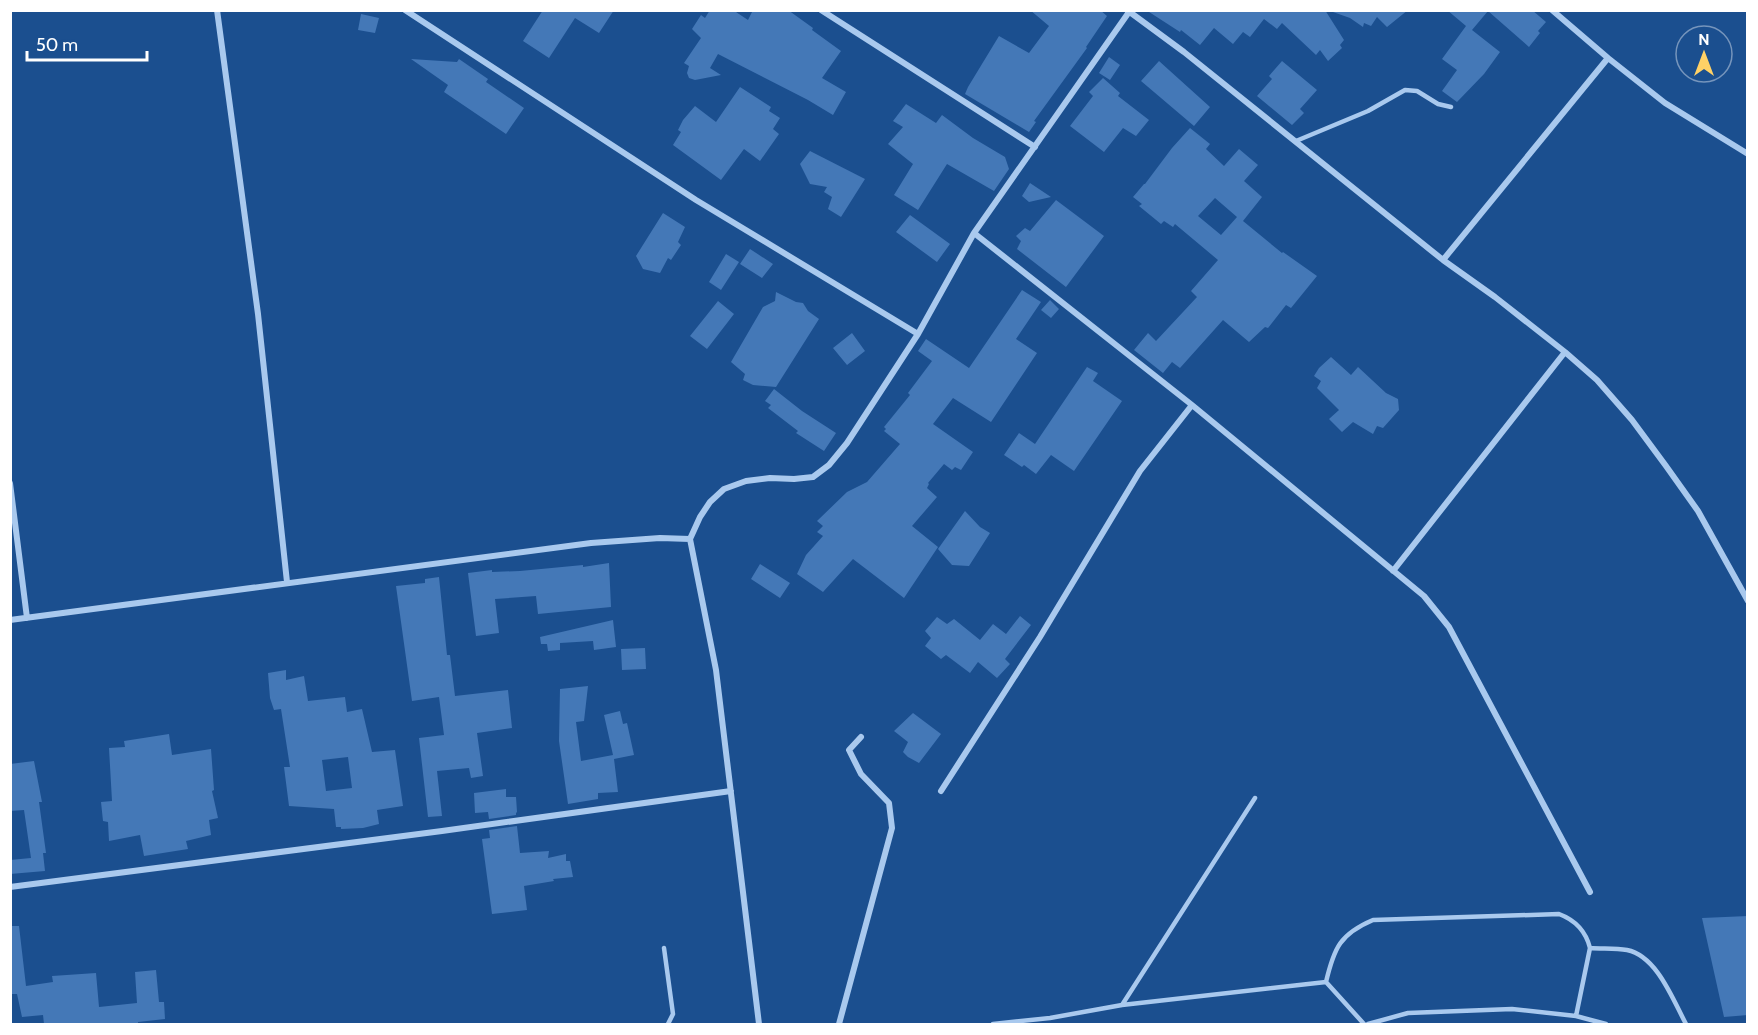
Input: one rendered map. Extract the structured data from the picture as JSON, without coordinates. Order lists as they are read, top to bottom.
{
  "scale_bar": "50 m",
  "north": "top"
}
